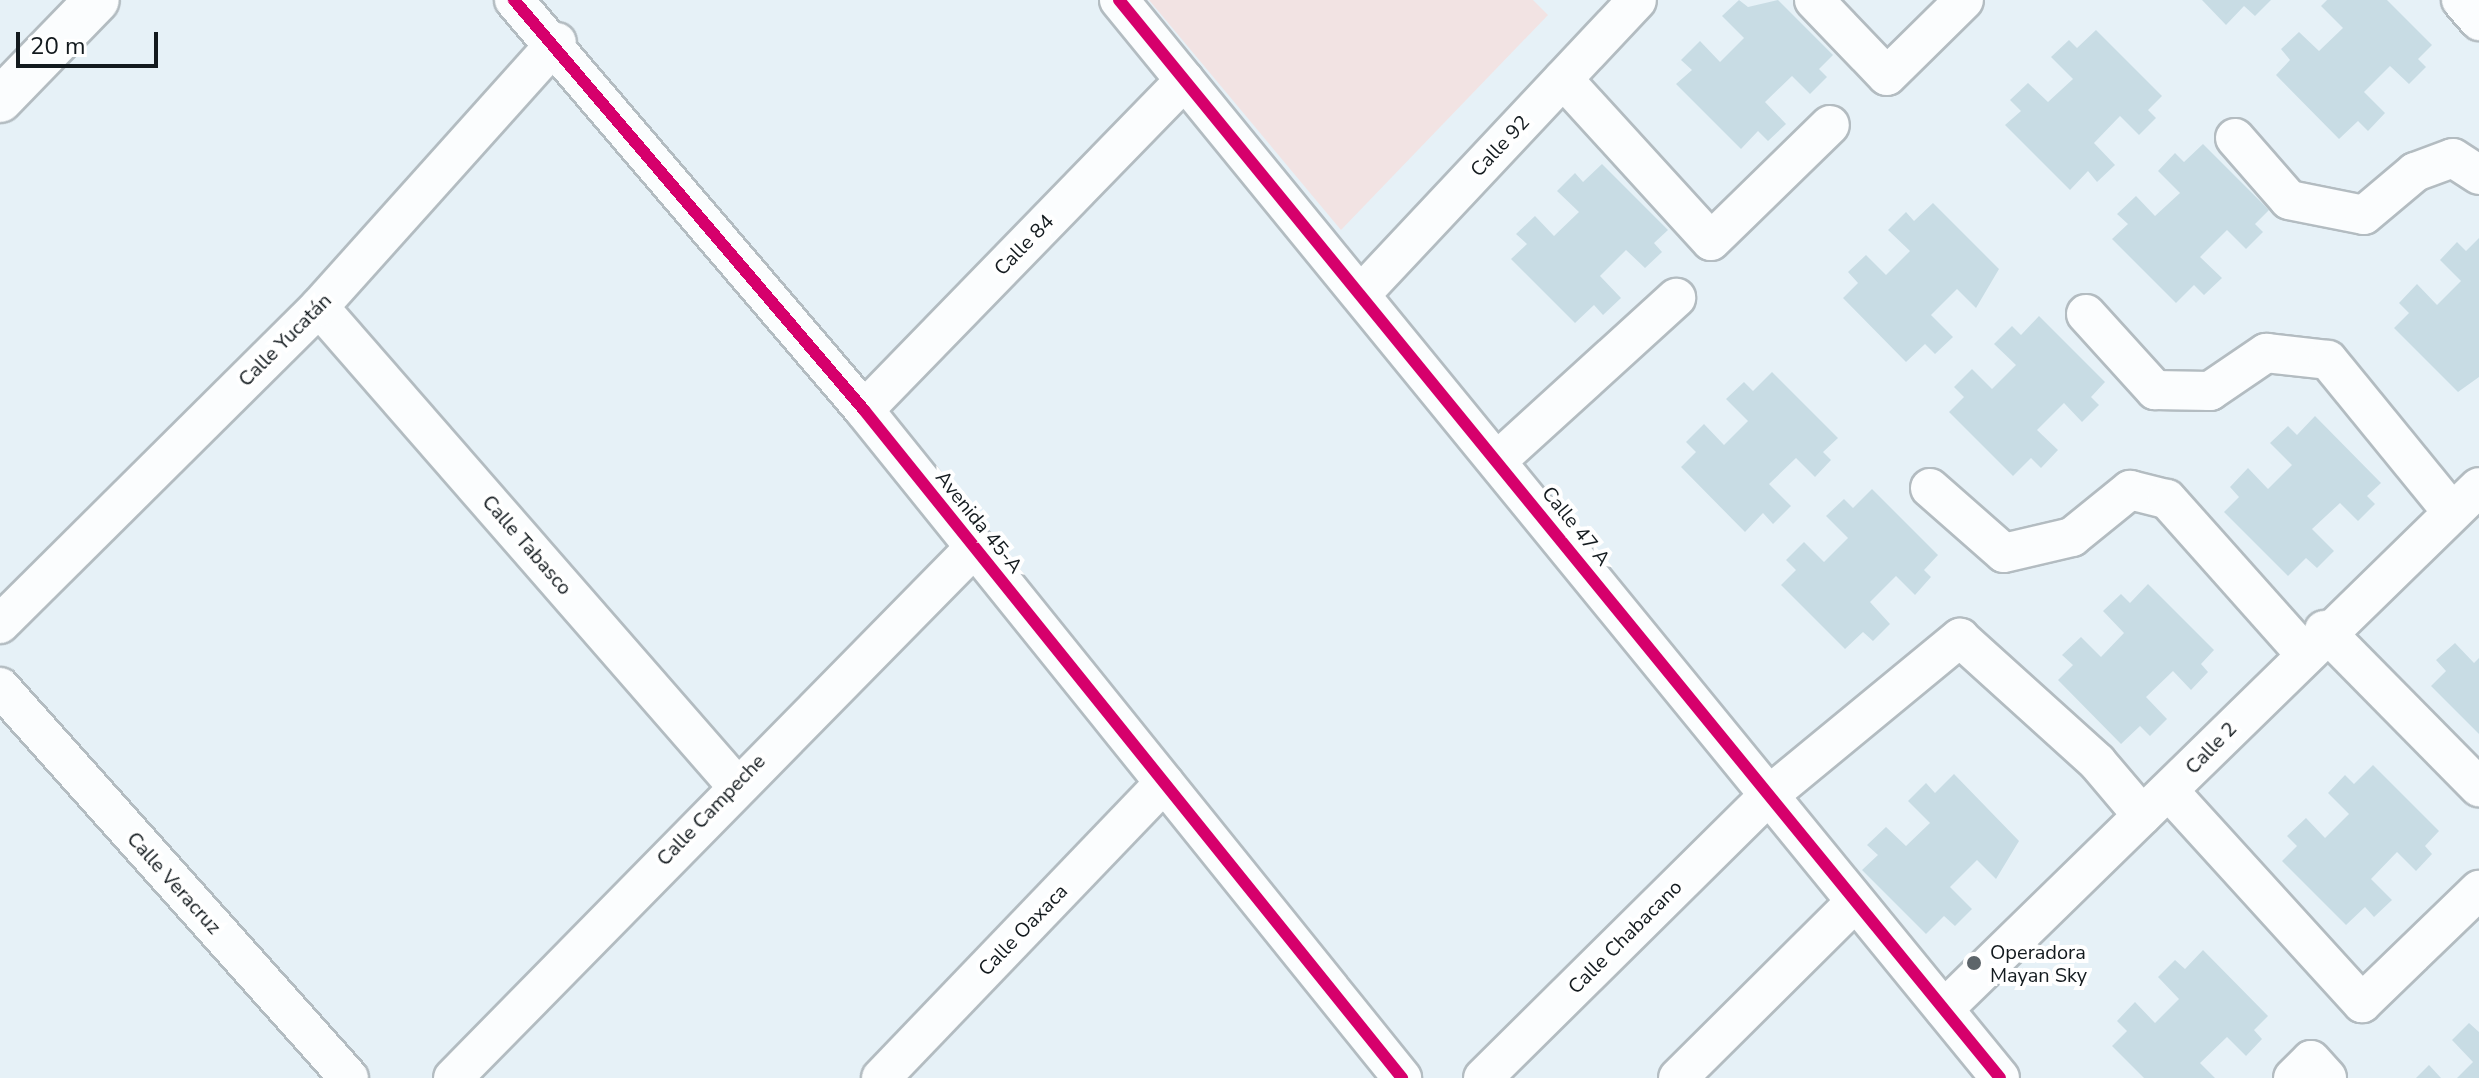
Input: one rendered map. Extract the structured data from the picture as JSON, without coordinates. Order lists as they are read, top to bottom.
{
  "streets": {
    "street": [
      "Calle 92",
      "Calle 84",
      "Calle Yucatán",
      "Avenida 45-A",
      "Calle 47 A",
      "Calle Tabasco",
      "Calle 2",
      "Calle Campeche",
      "Calle Veracruz",
      "Calle Oaxaca",
      "Calle Chabacano"
    ]
  },
  "crossings": [
    ["Calle 92", "Calle 47 A"],
    ["Calle 84", "Avenida 45-A"],
    ["Calle 84", "Calle 47 A"],
    ["Calle Yucatán", "Avenida 45-A"],
    ["Calle Yucatán", "Calle Tabasco"],
    ["Avenida 45-A", "Calle Campeche"],
    ["Avenida 45-A", "Calle Oaxaca"],
    ["Calle 47 A", "Calle 2"],
    ["Calle 47 A", "Calle Chabacano"],
    ["Calle Tabasco", "Calle Campeche"],
    ["Calle 2", "Calle Chabacano"]
  ],
  "places": ["Operadora Mayan Sky"],
  "scale_bar": "20 m"
}
